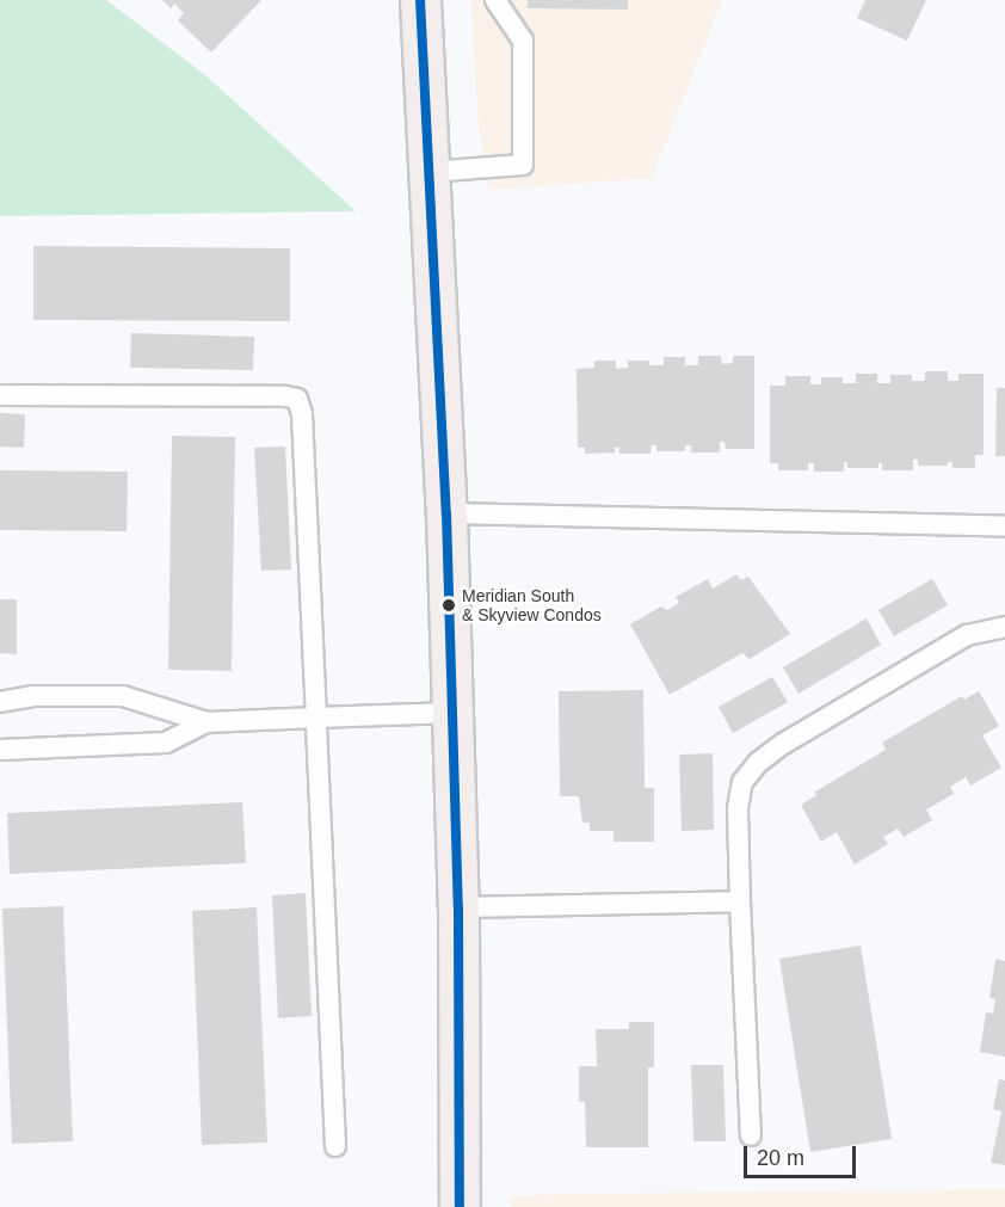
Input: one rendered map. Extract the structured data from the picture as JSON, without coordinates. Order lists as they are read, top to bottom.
{
  "places": ["Meridian South & Skyview Condos"],
  "scale_bar": "20 m"
}
